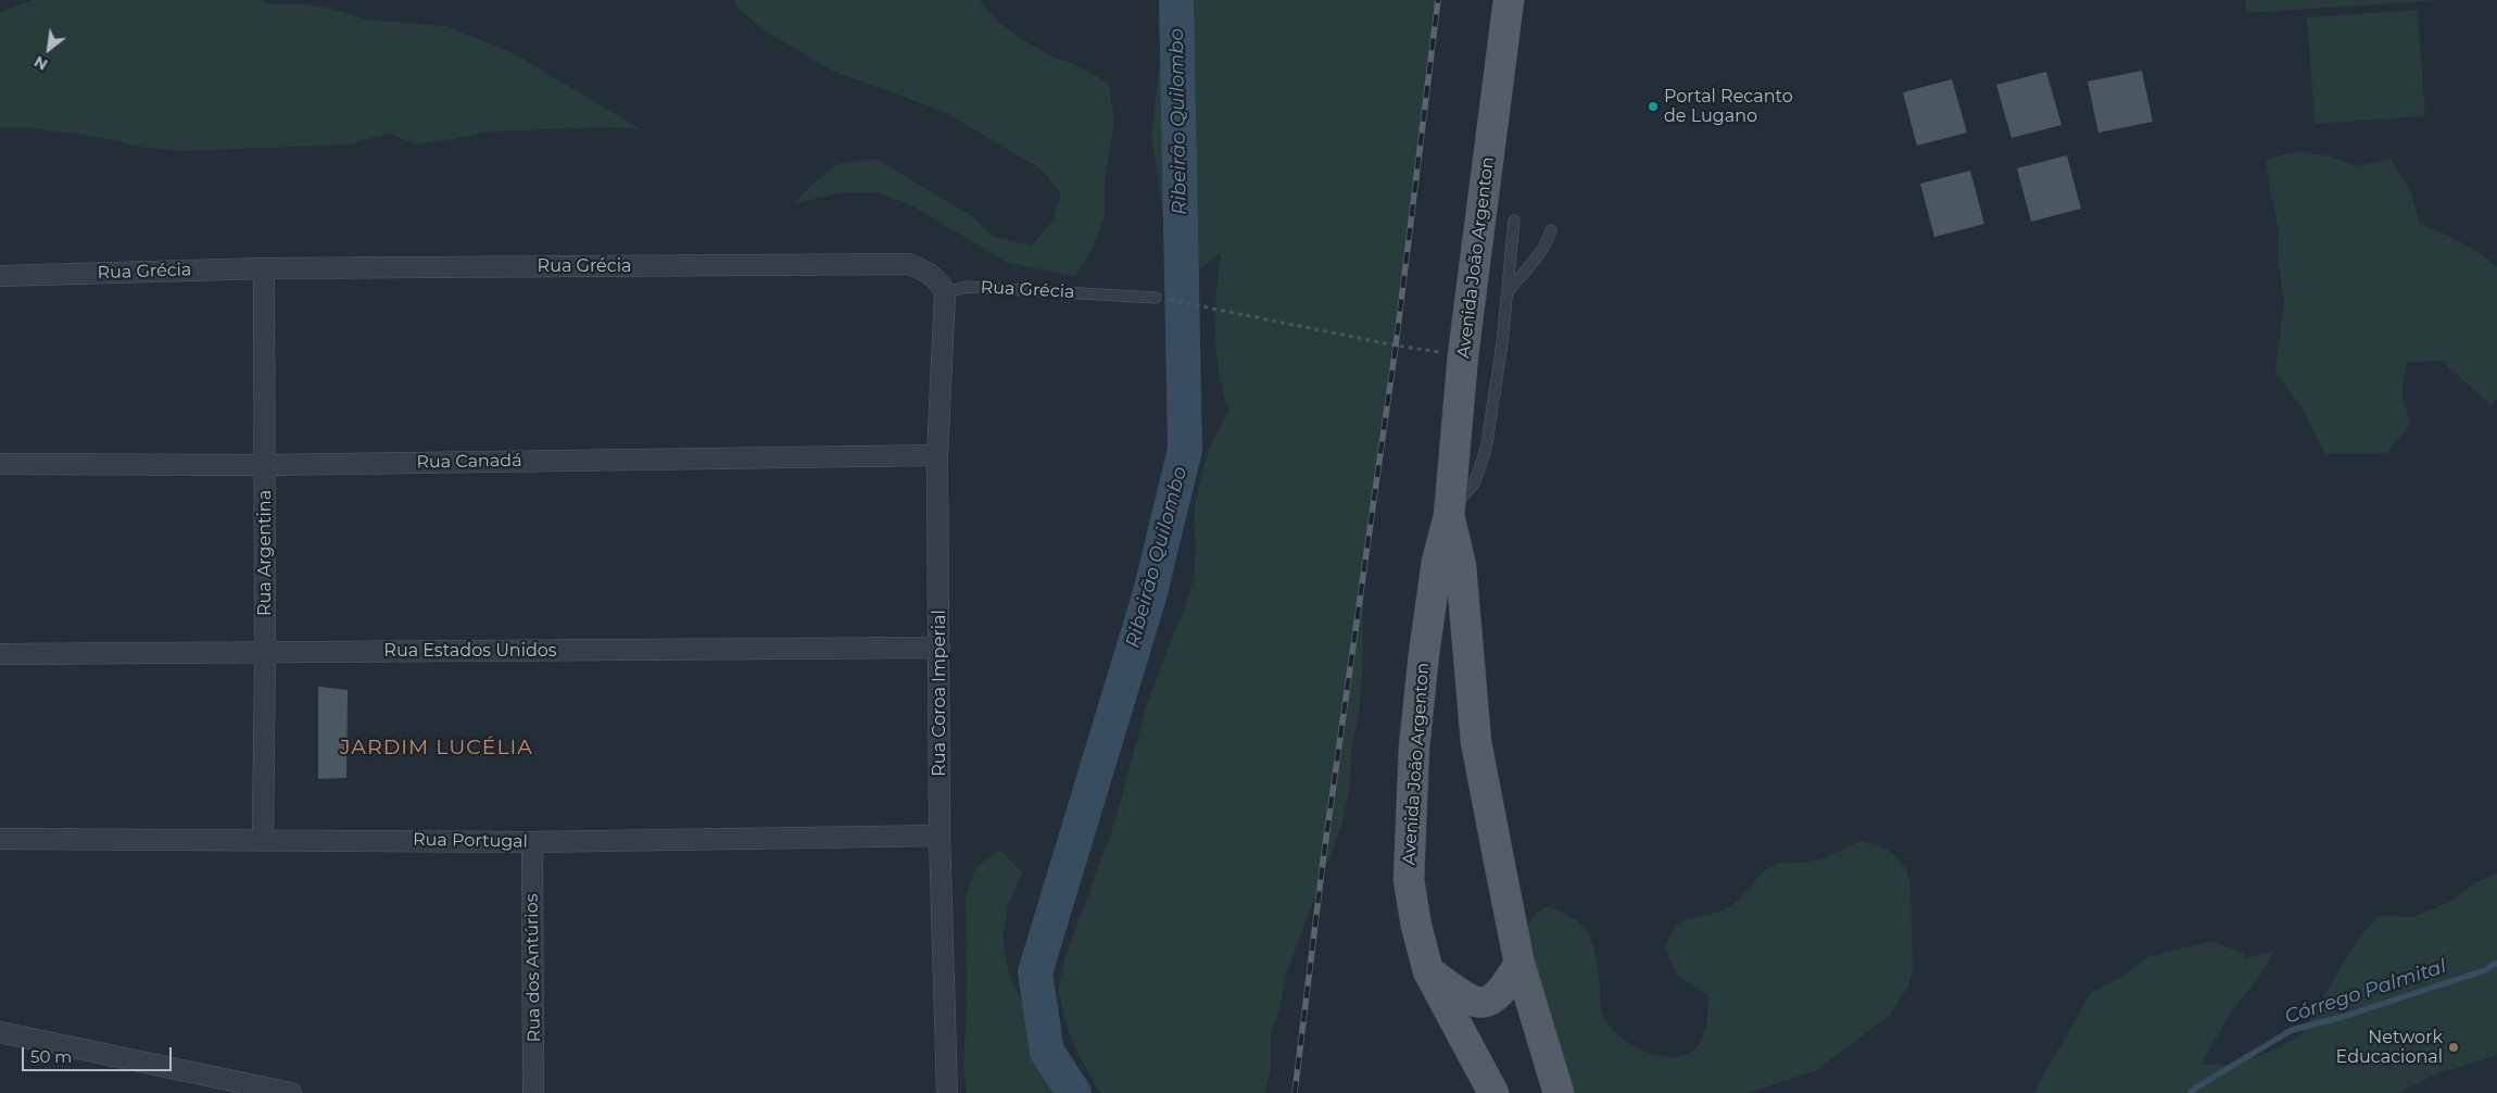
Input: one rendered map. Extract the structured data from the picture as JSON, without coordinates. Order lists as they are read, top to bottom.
{
  "streets": {
    "main road": ["Avenida João Argenton"],
    "street": [
      "Rua Grécia",
      "Rua Canadá",
      "Rua Argentina",
      "Rua Estados Unidos",
      "Rua Coroa Imperial",
      "Rua Portugal",
      "Rua dos Antúrios"
    ]
  },
  "crossings": [
    ["Rua Grécia", "Rua Argentina"],
    ["Rua Grécia", "Rua Coroa Imperial"],
    ["Rua Canadá", "Rua Argentina"],
    ["Rua Canadá", "Rua Coroa Imperial"],
    ["Rua Argentina", "Rua Estados Unidos"],
    ["Rua Argentina", "Rua Portugal"],
    ["Rua Estados Unidos", "Rua Coroa Imperial"],
    ["Rua Coroa Imperial", "Rua Portugal"],
    ["Rua Portugal", "Rua dos Antúrios"]
  ],
  "districts": ["JARDIM LUCÉLIA"],
  "water": ["Ribeirão Quilombo", "Córrego Palmital"],
  "places": ["Portal Recanto de Lugano", "Network Educacional"],
  "scale_bar": "50 m",
  "north": "bottom left"
}
